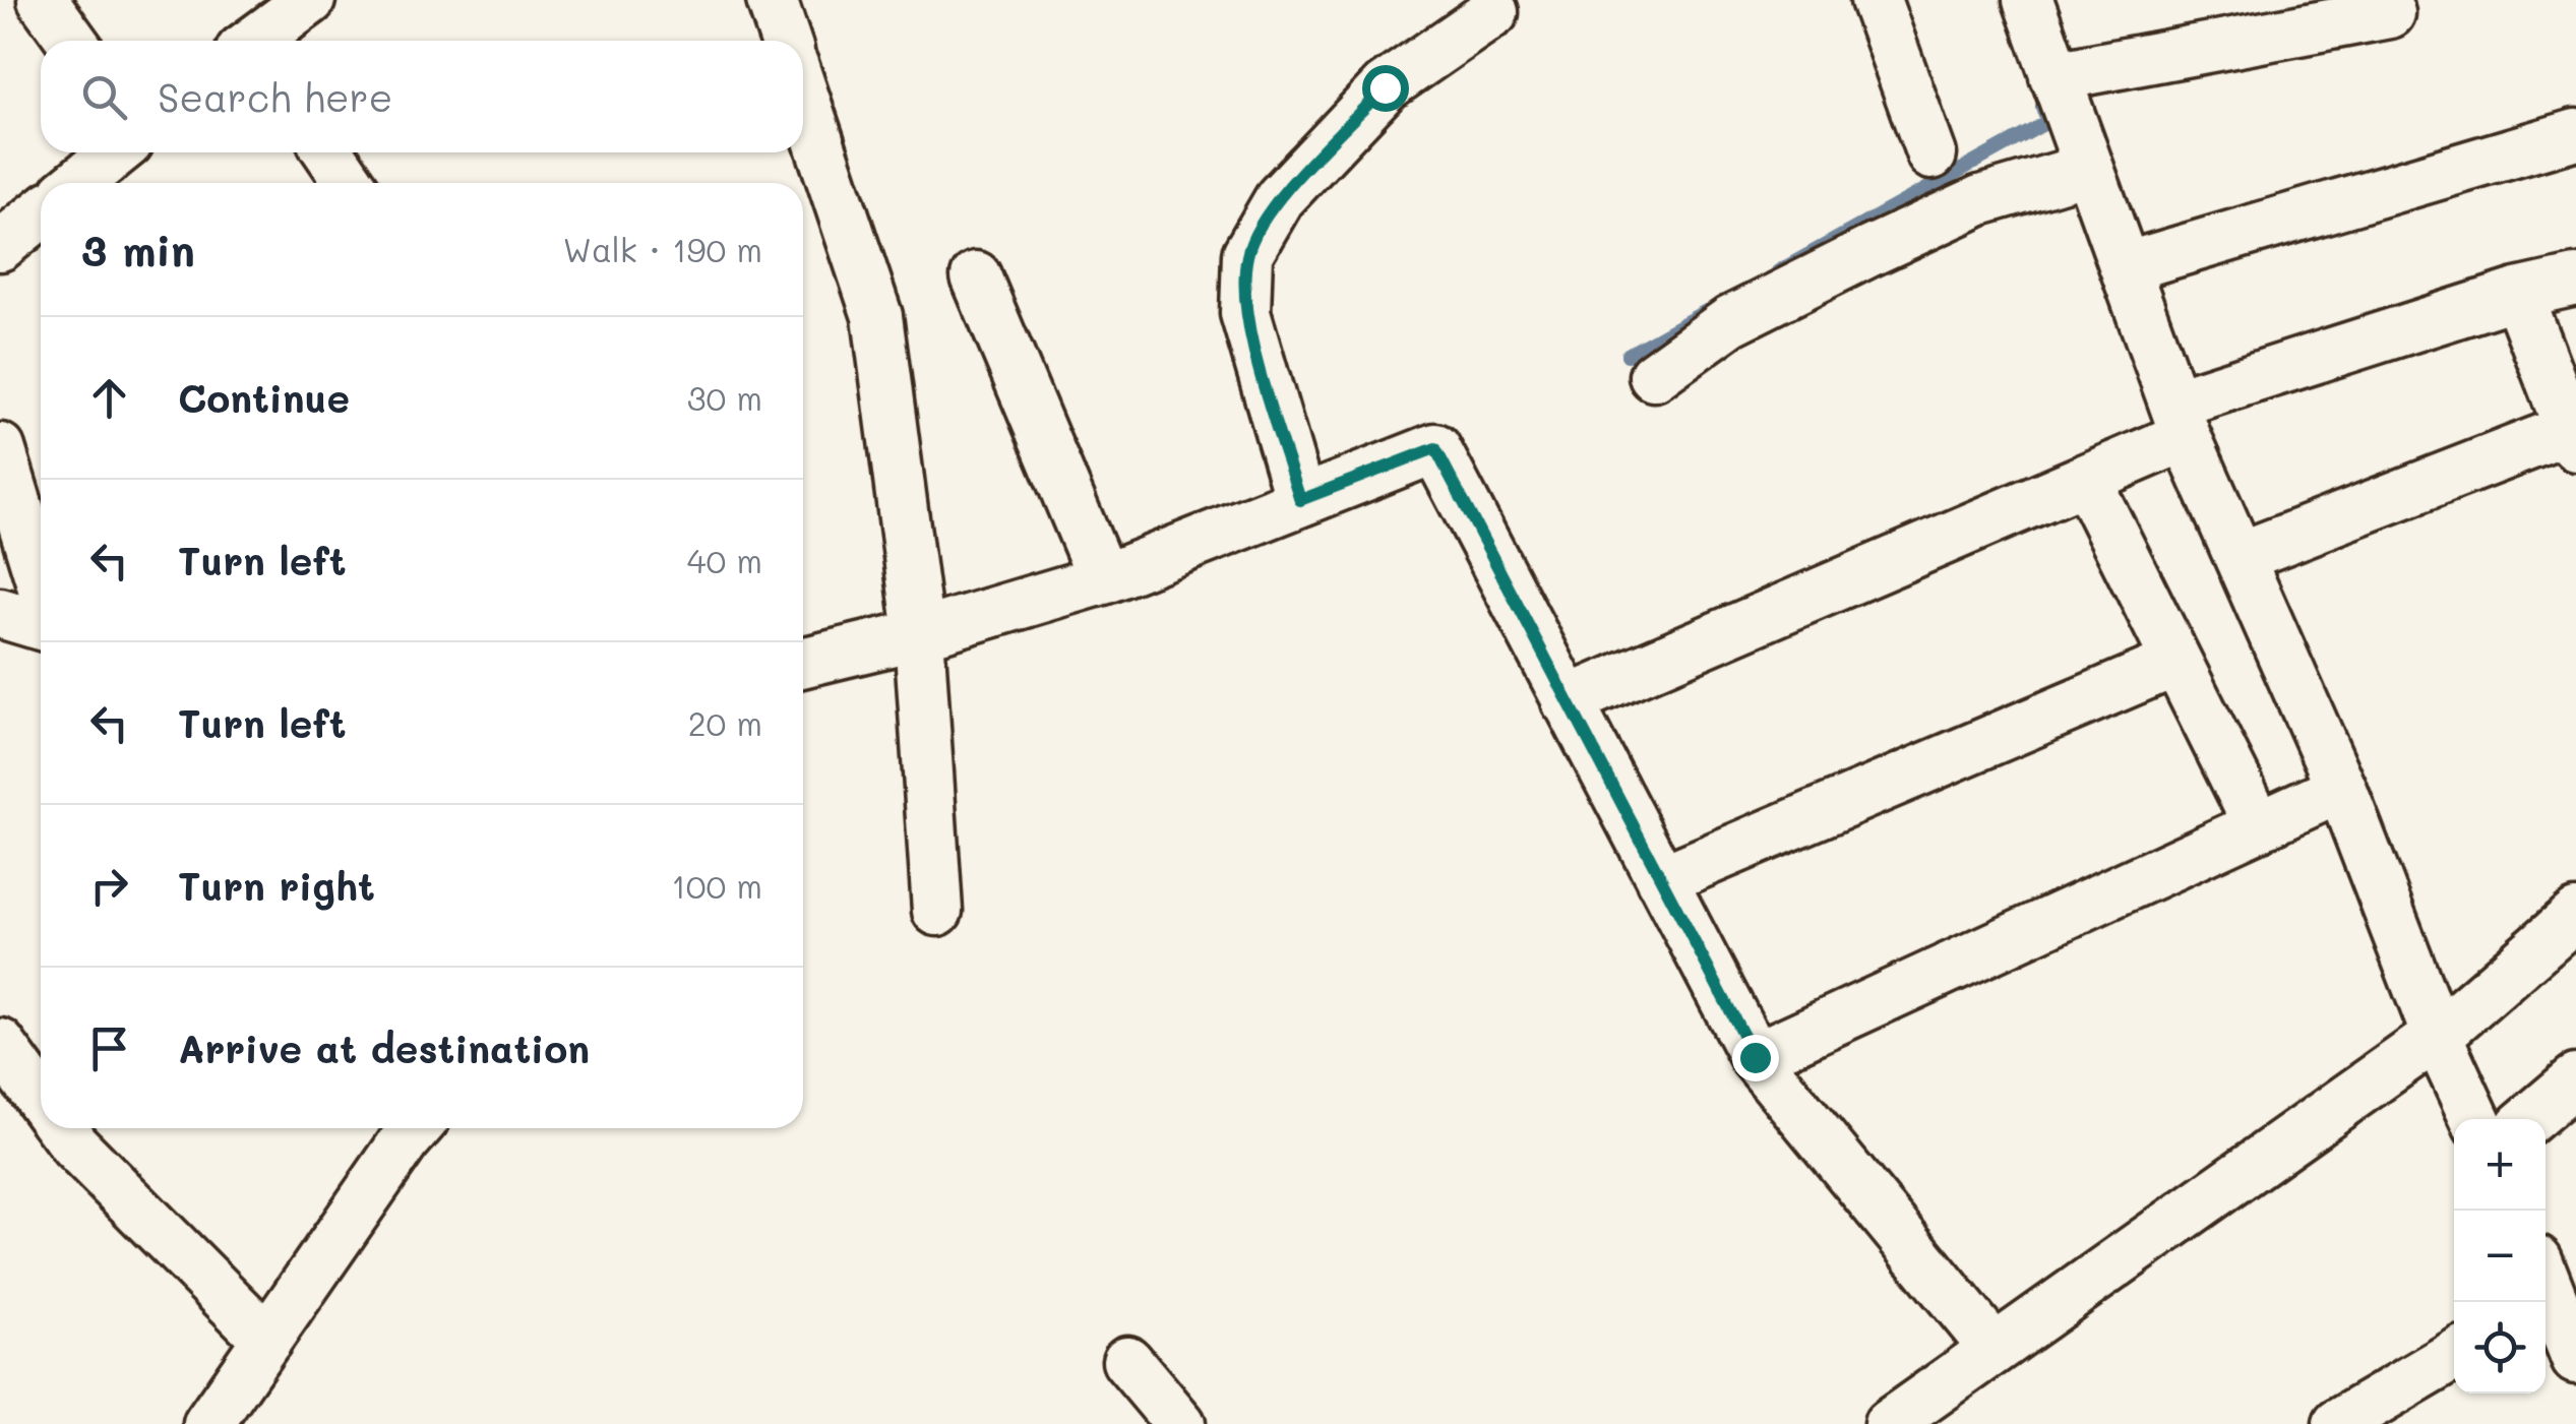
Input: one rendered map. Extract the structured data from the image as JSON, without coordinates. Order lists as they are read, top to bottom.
{
  "page": {
    "search": "Search here",
    "heading": ["3 min", "Walk · 190 m"],
    "list": [
      ["Continue", "30 m"],
      ["Turn left", "40 m"],
      ["Turn left", "20 m"],
      ["Turn right", "100 m"],
      "Arrive at destination"
    ],
    "map_buttons": ["+", "−"]
  }
}
